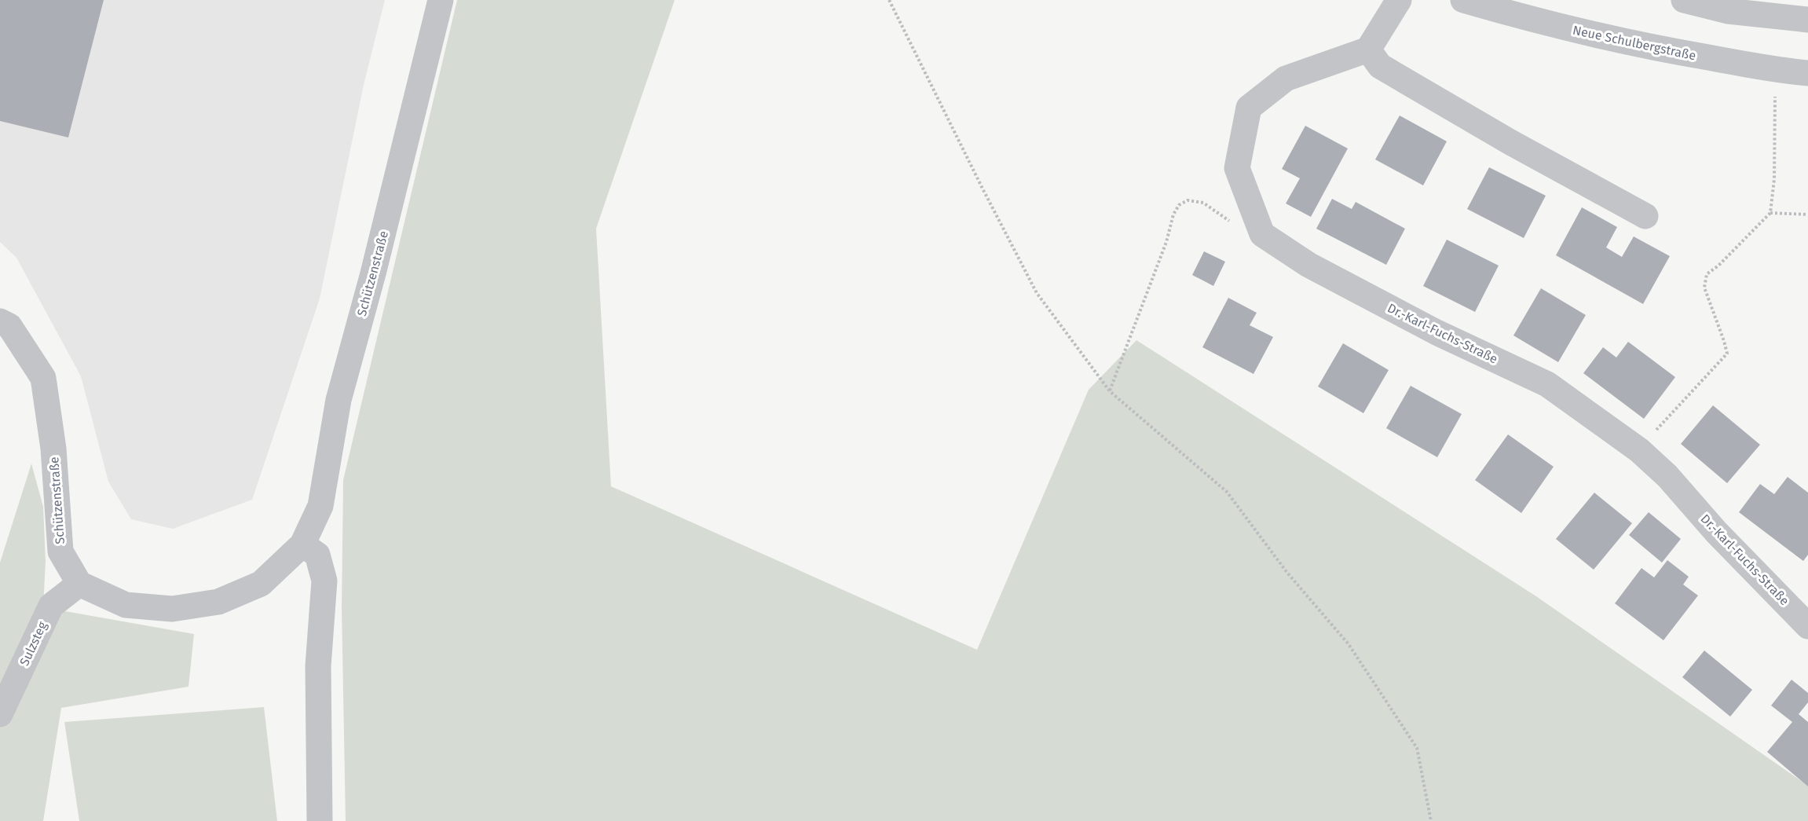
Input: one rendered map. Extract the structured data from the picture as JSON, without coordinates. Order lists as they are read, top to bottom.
{
  "streets": {
    "street": [
      "Neue Schulbergstraße",
      "Schützenstraße",
      "Dr.-Karl-Fuchs-Straße",
      "Sulzsteg"
    ]
  },
  "crossings": [
    ["Schützenstraße", "Sulzsteg"]
  ]
}
